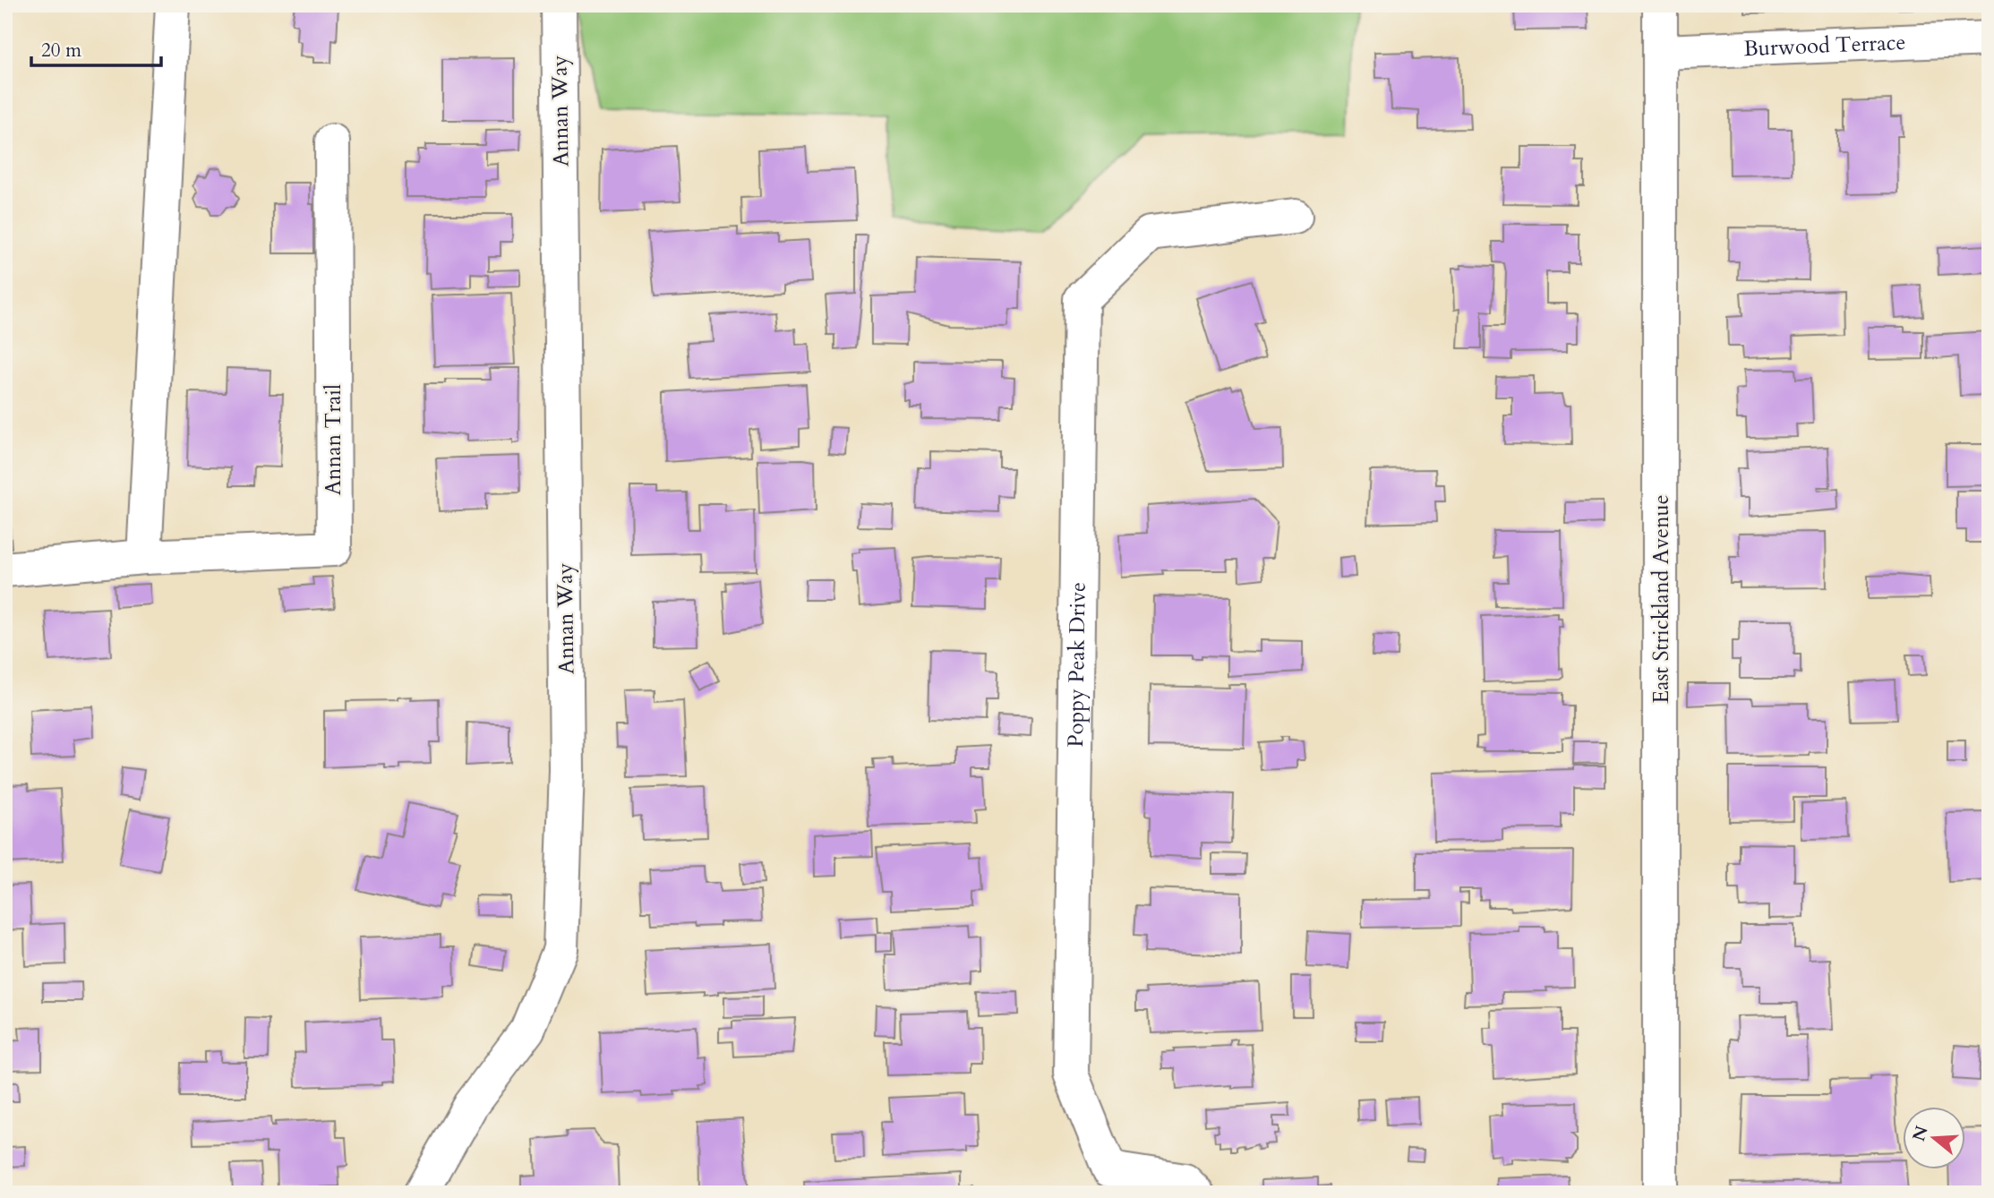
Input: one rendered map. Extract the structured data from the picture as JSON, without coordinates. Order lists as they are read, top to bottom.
{
  "streets": {
    "street": [
      "Burwood Terrace",
      "Annan Way",
      "Annan Trail",
      "East Strickland Avenue",
      "Poppy Peak Drive"
    ]
  },
  "crossings": [
    ["Burwood Terrace", "East Strickland Avenue"]
  ],
  "scale_bar": "20 m",
  "north": "left"
}
